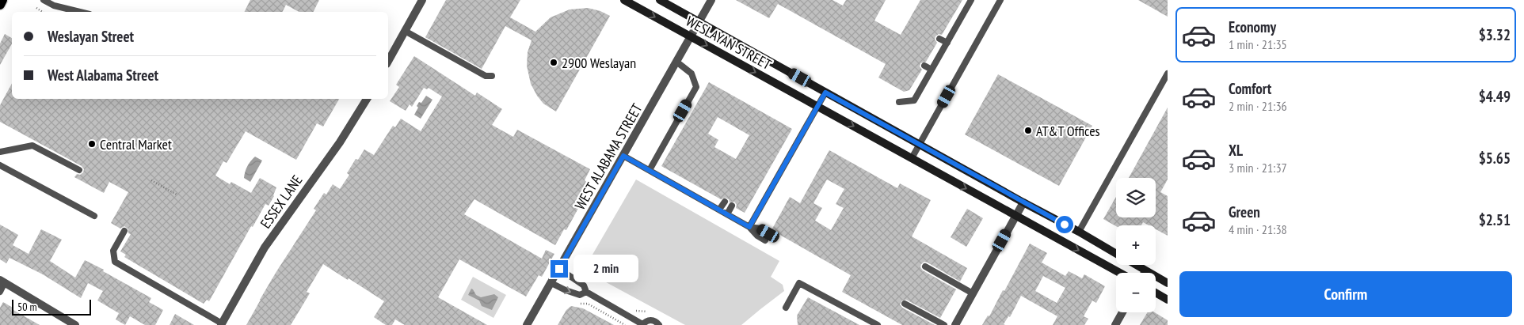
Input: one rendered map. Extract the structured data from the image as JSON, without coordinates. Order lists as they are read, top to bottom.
{
  "streets": {
    "main road": ["WESLAYAN STREET"],
    "street": ["WEST ALABAMA STREET", "ESSEX LANE"]
  },
  "crossings": [
    ["WESLAYAN STREET", "WEST ALABAMA STREET"]
  ],
  "places": ["2900 Weslayan", "AT&T Offices", "Central Market"],
  "scale_bar": "50 m",
  "page": {
    "list": [
      {
        "name": "Economy",
        "note": "1 min · 21:35",
        "value": "$3.32"
      },
      {
        "name": "Comfort",
        "note": "2 min · 21:36",
        "value": "$4.49"
      },
      {
        "name": "XL",
        "note": "3 min · 21:37",
        "value": "$5.65"
      },
      {
        "name": "Green",
        "note": "4 min · 21:38",
        "value": "$2.51"
      }
    ],
    "banner": ["Weslayan Street", "West Alabama Street"],
    "map_buttons": ["+", "−"],
    "bubble": "2 min",
    "buttons": "Confirm",
    "scale": "50 m"
  }
}
